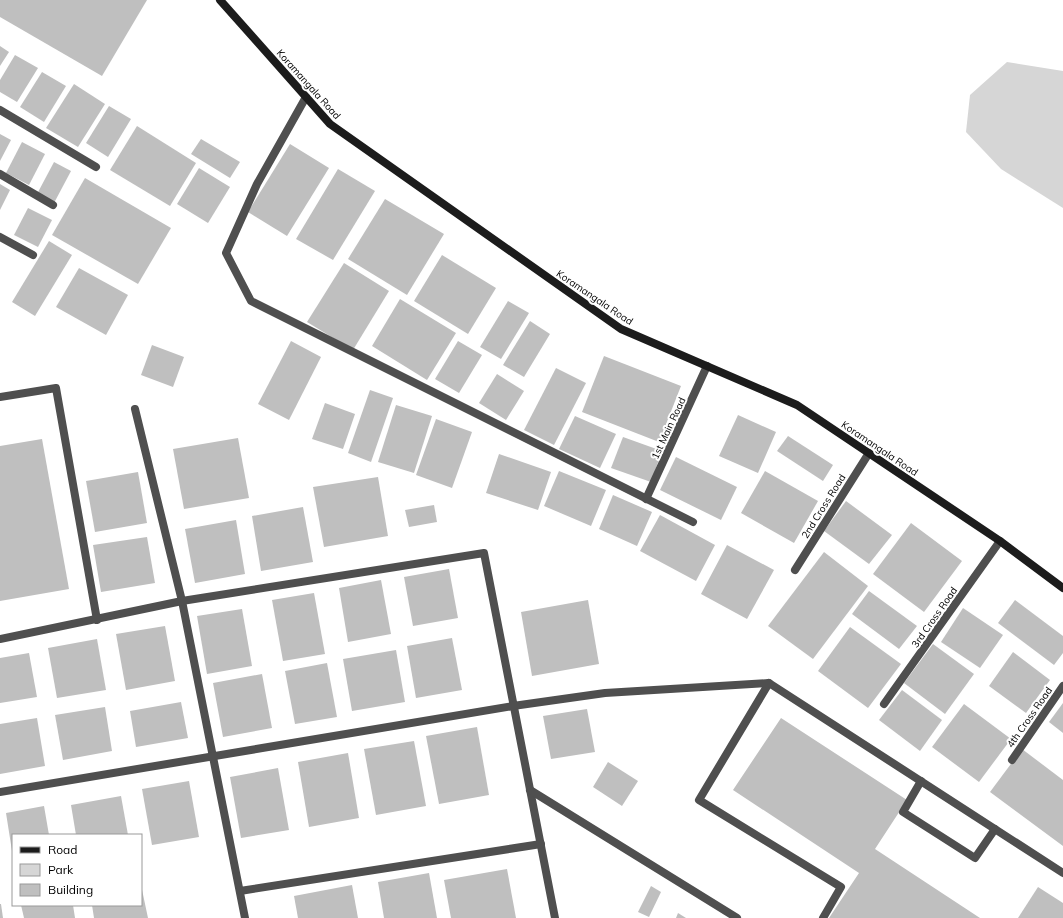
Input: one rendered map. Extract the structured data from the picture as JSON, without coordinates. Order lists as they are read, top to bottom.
{
  "streets": {
    "street": [
      "Koramangala Road",
      "1st Main Road",
      "2nd Cross Road",
      "3rd Cross Road",
      "4th Cross Road"
    ]
  },
  "crossings": [
    ["Koramangala Road", "1st Main Road"],
    ["Koramangala Road", "2nd Cross Road"],
    ["Koramangala Road", "3rd Cross Road"]
  ],
  "legend": ["Road", "Park", "Building"]
}
